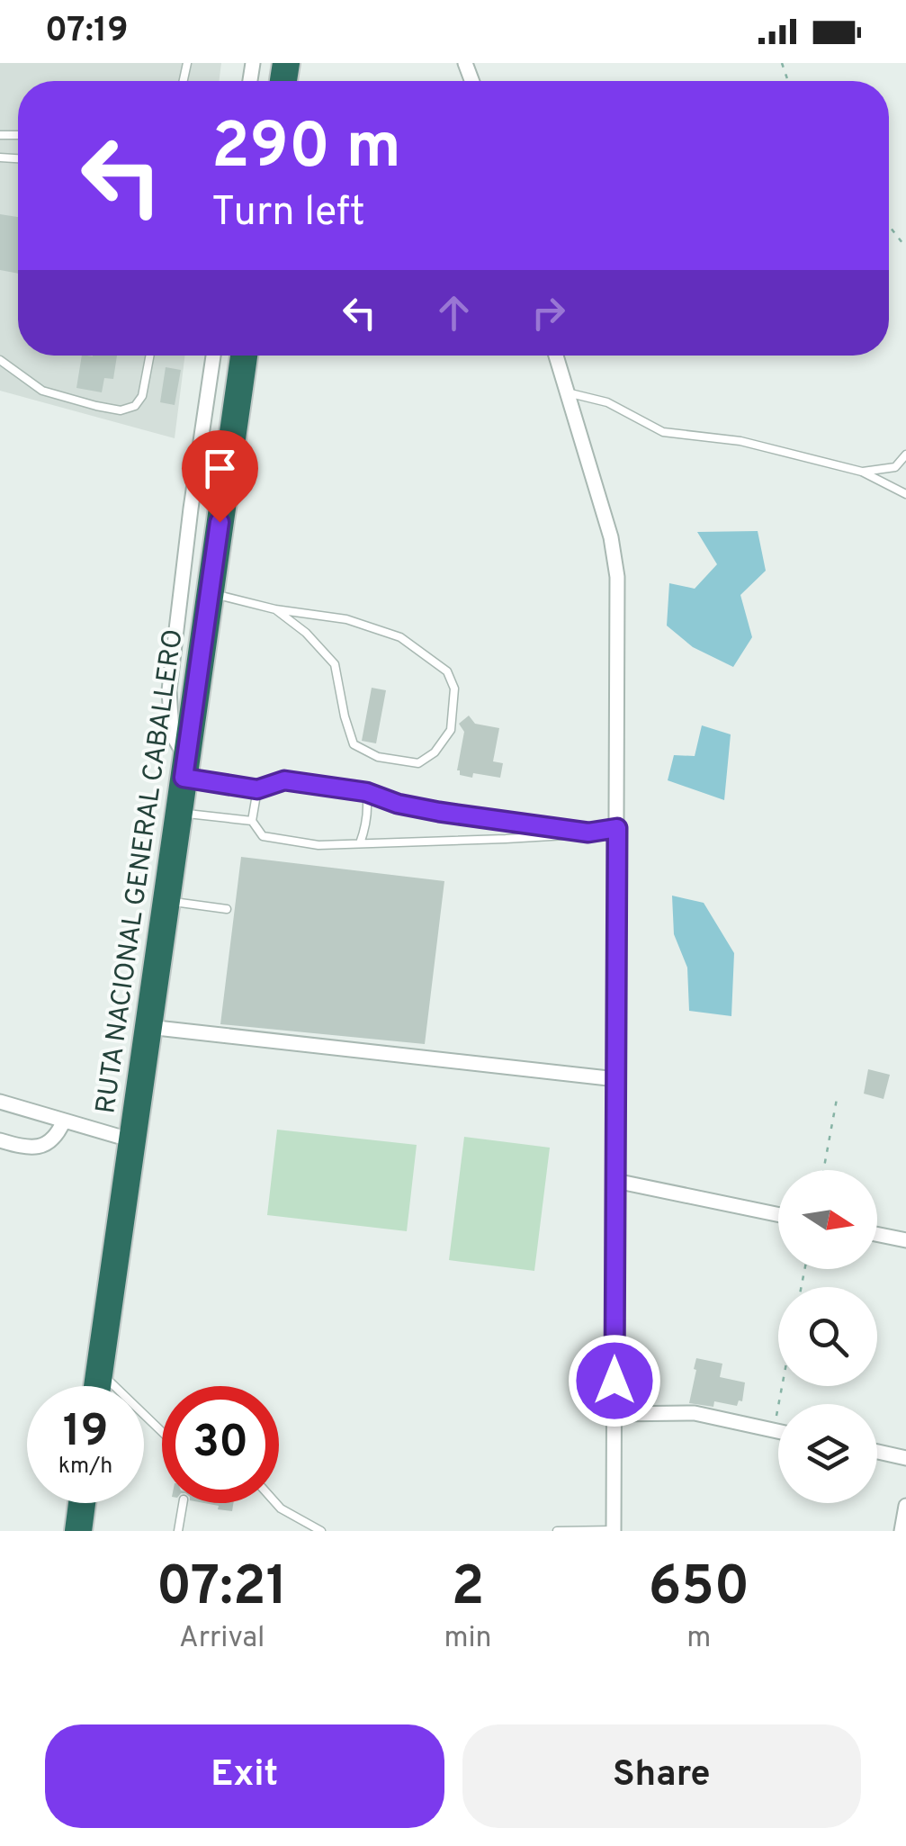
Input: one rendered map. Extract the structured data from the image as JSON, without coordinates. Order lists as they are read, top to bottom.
{
  "streets": {
    "highway": ["RUTA NACIONAL GENERAL CABALLERO"]
  },
  "north": "right",
  "page": {
    "status": "07:19",
    "turn": ["290 m", "Turn left"],
    "speed": "19 km/h",
    "limit": "30",
    "eta": [
      "07:21",
      "Arrival",
      "2",
      "min",
      "650",
      "m"
    ],
    "buttons": ["Exit", "Share"]
  }
}
